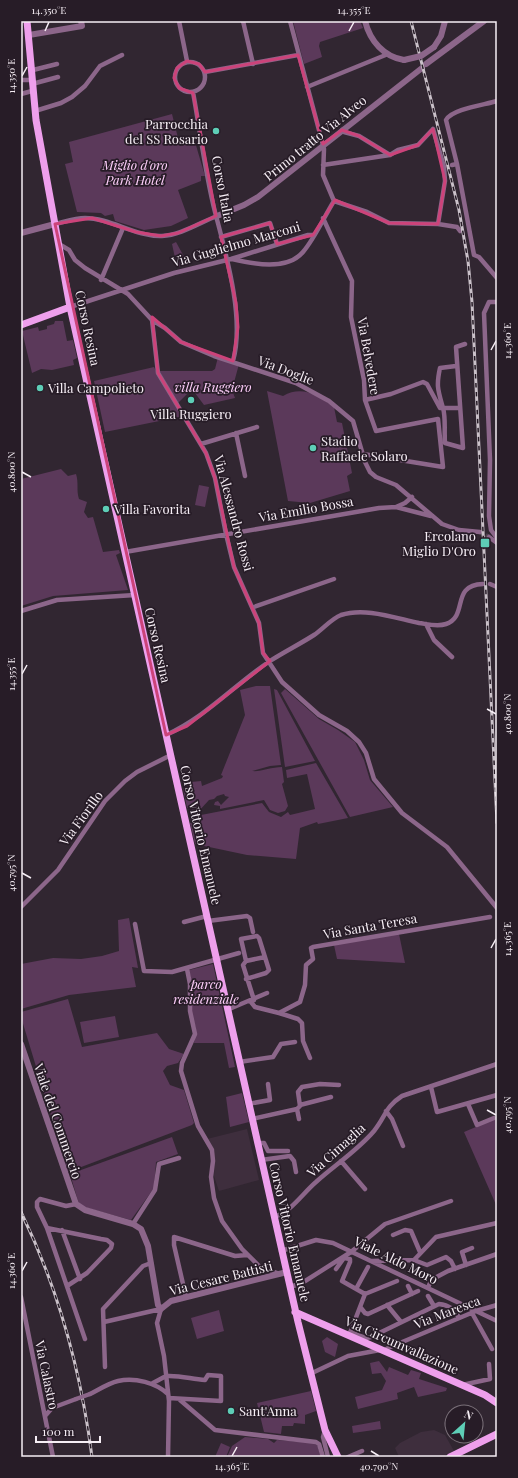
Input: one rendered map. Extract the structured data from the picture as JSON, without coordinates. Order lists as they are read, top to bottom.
{
  "streets": {
    "main road": ["Corso Resina", "Corso Vittorio Emanuele", "Via Circumvallazione"],
    "street": [
      "Primo tratto Via Alveo",
      "Corso Italia",
      "Via Guglielmo Marconi",
      "Via Belvedere",
      "Via Doglie",
      "Via Emilio Bossa",
      "Via Alessandro Rossi",
      "Via Fiorillo",
      "Via Santa Teresa",
      "Viale del Commercio",
      "Via Cimaglia",
      "Viale Aldo Moro",
      "Via Cesare Battisti",
      "Via Maresca",
      "Via Calastro"
    ]
  },
  "crossings": [
    ["Primo tratto Via Alveo", "Corso Italia"],
    ["Corso Italia", "Via Guglielmo Marconi"],
    ["Corso Italia", "Via Doglie"],
    ["Via Guglielmo Marconi", "Corso Resina"],
    ["Via Guglielmo Marconi", "Via Belvedere"],
    ["Corso Resina", "Via Emilio Bossa"],
    ["Corso Resina", "Via Fiorillo"],
    ["Corso Resina", "Corso Vittorio Emanuele"],
    ["Via Belvedere", "Via Doglie"],
    ["Via Doglie", "Via Emilio Bossa"],
    ["Via Doglie", "Via Alessandro Rossi"],
    ["Via Emilio Bossa", "Via Alessandro Rossi"],
    ["Via Fiorillo", "Corso Vittorio Emanuele"],
    ["Corso Vittorio Emanuele", "Via Cimaglia"],
    ["Corso Vittorio Emanuele", "Viale Aldo Moro"],
    ["Corso Vittorio Emanuele", "Via Cesare Battisti"],
    ["Corso Vittorio Emanuele", "Via Maresca"],
    ["Corso Vittorio Emanuele", "Via Circumvallazione"],
    ["Viale Aldo Moro", "Via Maresca"],
    ["Via Maresca", "Via Circumvallazione"]
  ],
  "parks": ["Miglio d'oro Park Hotel", "villa Ruggiero", "parco residenziale"],
  "places": {
    "other": [
      "Parrocchia del SS Rosario",
      "Villa Campolieto",
      "Villa Ruggiero",
      "Stadio Raffaele Solaro",
      "Villa Favorita",
      "Sant'Anna"
    ],
    "transit": ["Ercolano Miglio D'Oro"]
  },
  "scale_bar": "100 m",
  "north": "top right",
  "coordinates": [
    "14.350°E",
    "14.355°E",
    "14.360°E",
    "40.800°N",
    "40.795°N",
    "14.365°E",
    "40.790°N"
  ]
}
